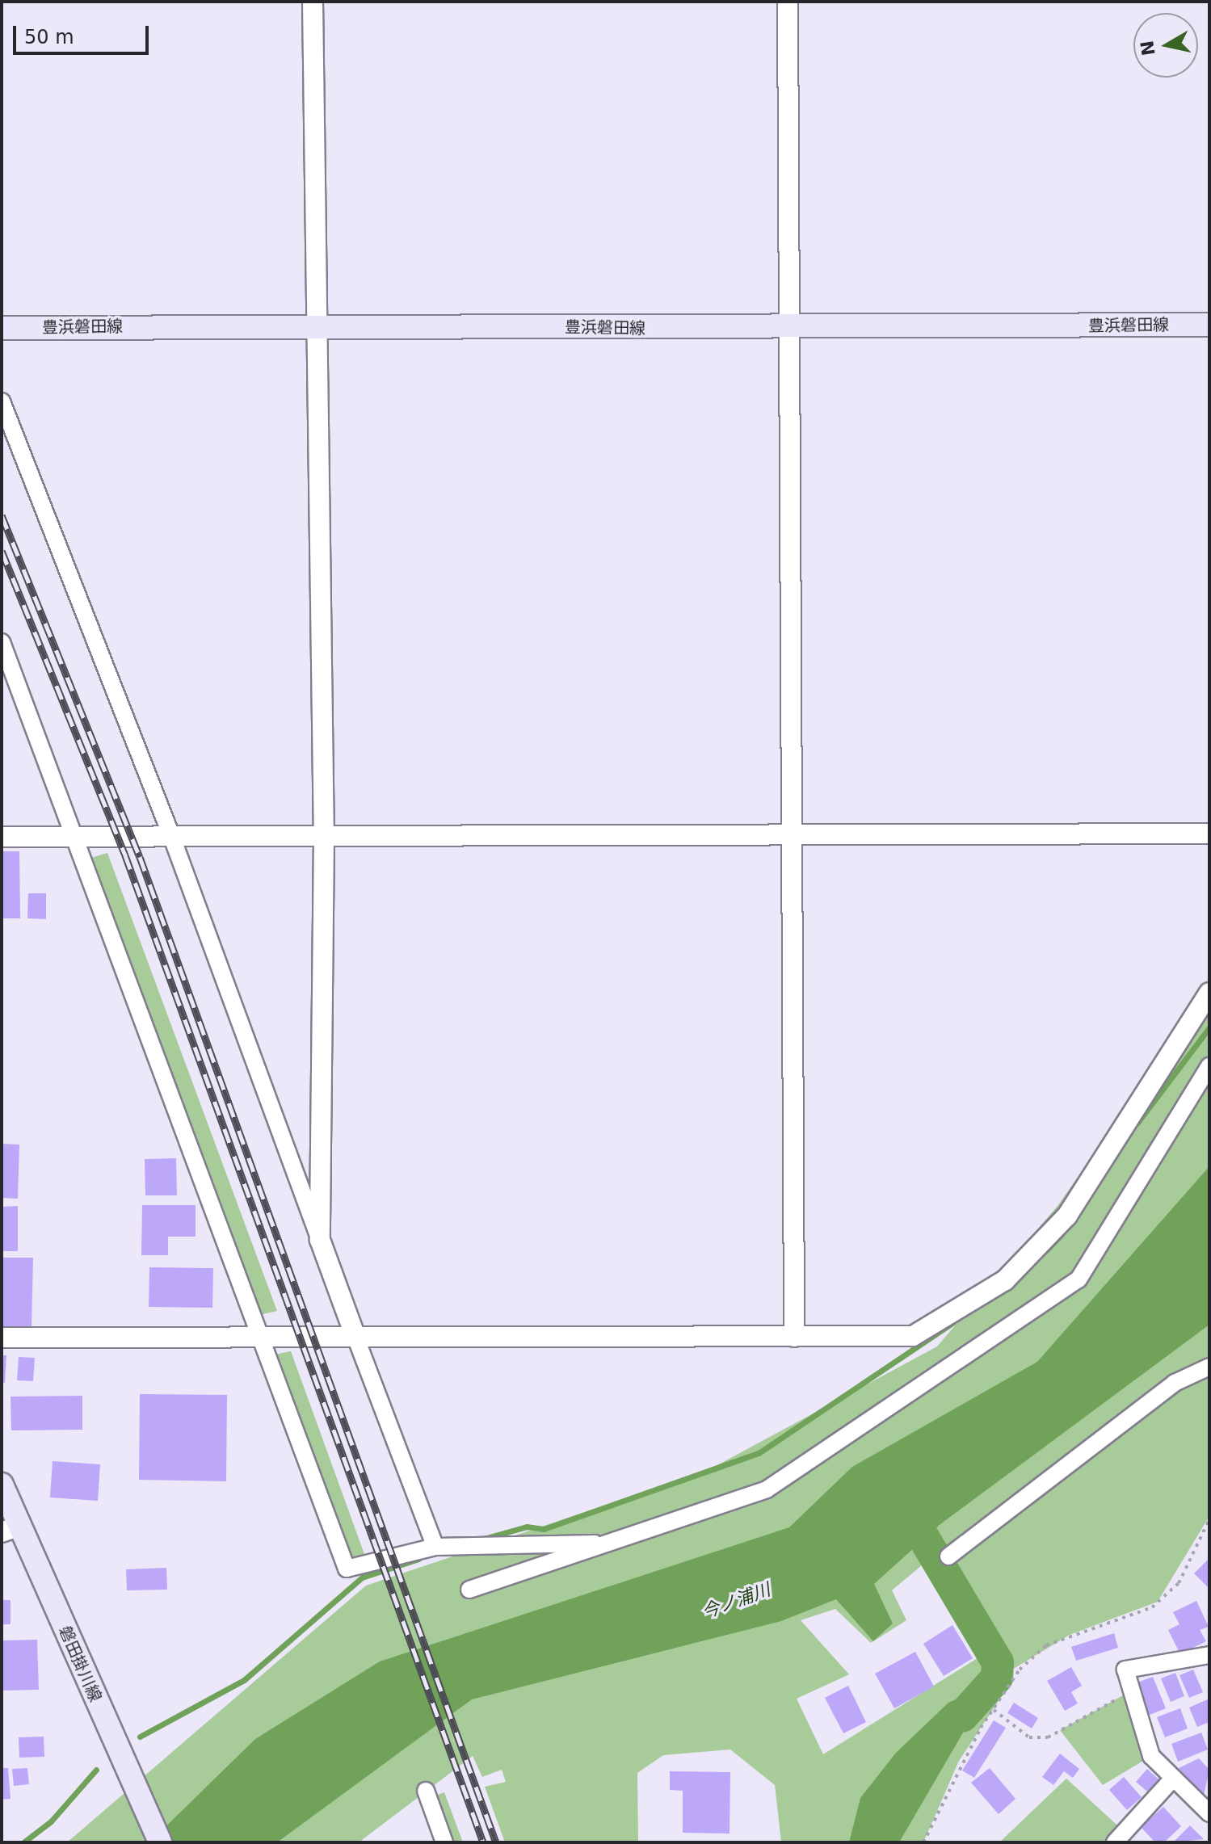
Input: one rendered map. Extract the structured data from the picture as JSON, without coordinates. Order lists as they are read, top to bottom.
{
  "streets": {
    "main road": ["豊浜磐田線", "磐田掛川線"]
  },
  "water": ["今ノ浦川"],
  "scale_bar": "50 m",
  "north": "left"
}
